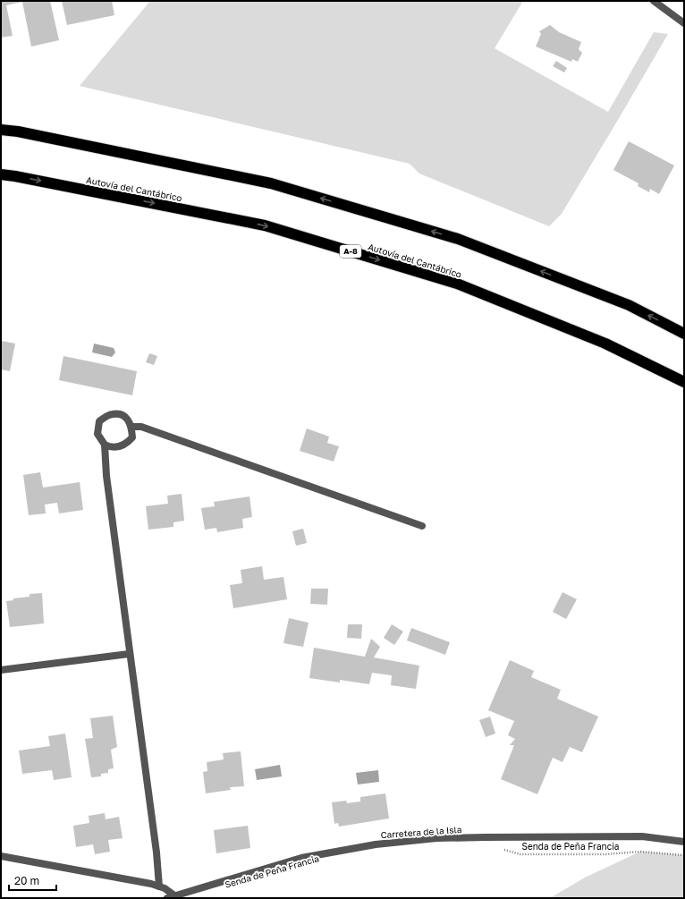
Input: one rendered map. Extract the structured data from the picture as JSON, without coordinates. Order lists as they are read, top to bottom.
{
  "streets": {
    "highway": ["Autovía del Cantábrico", "A-8"],
    "street": ["Carretera de la Isla"],
    "path": ["Senda de Peña Francia"]
  },
  "scale_bar": "20 m"
}
